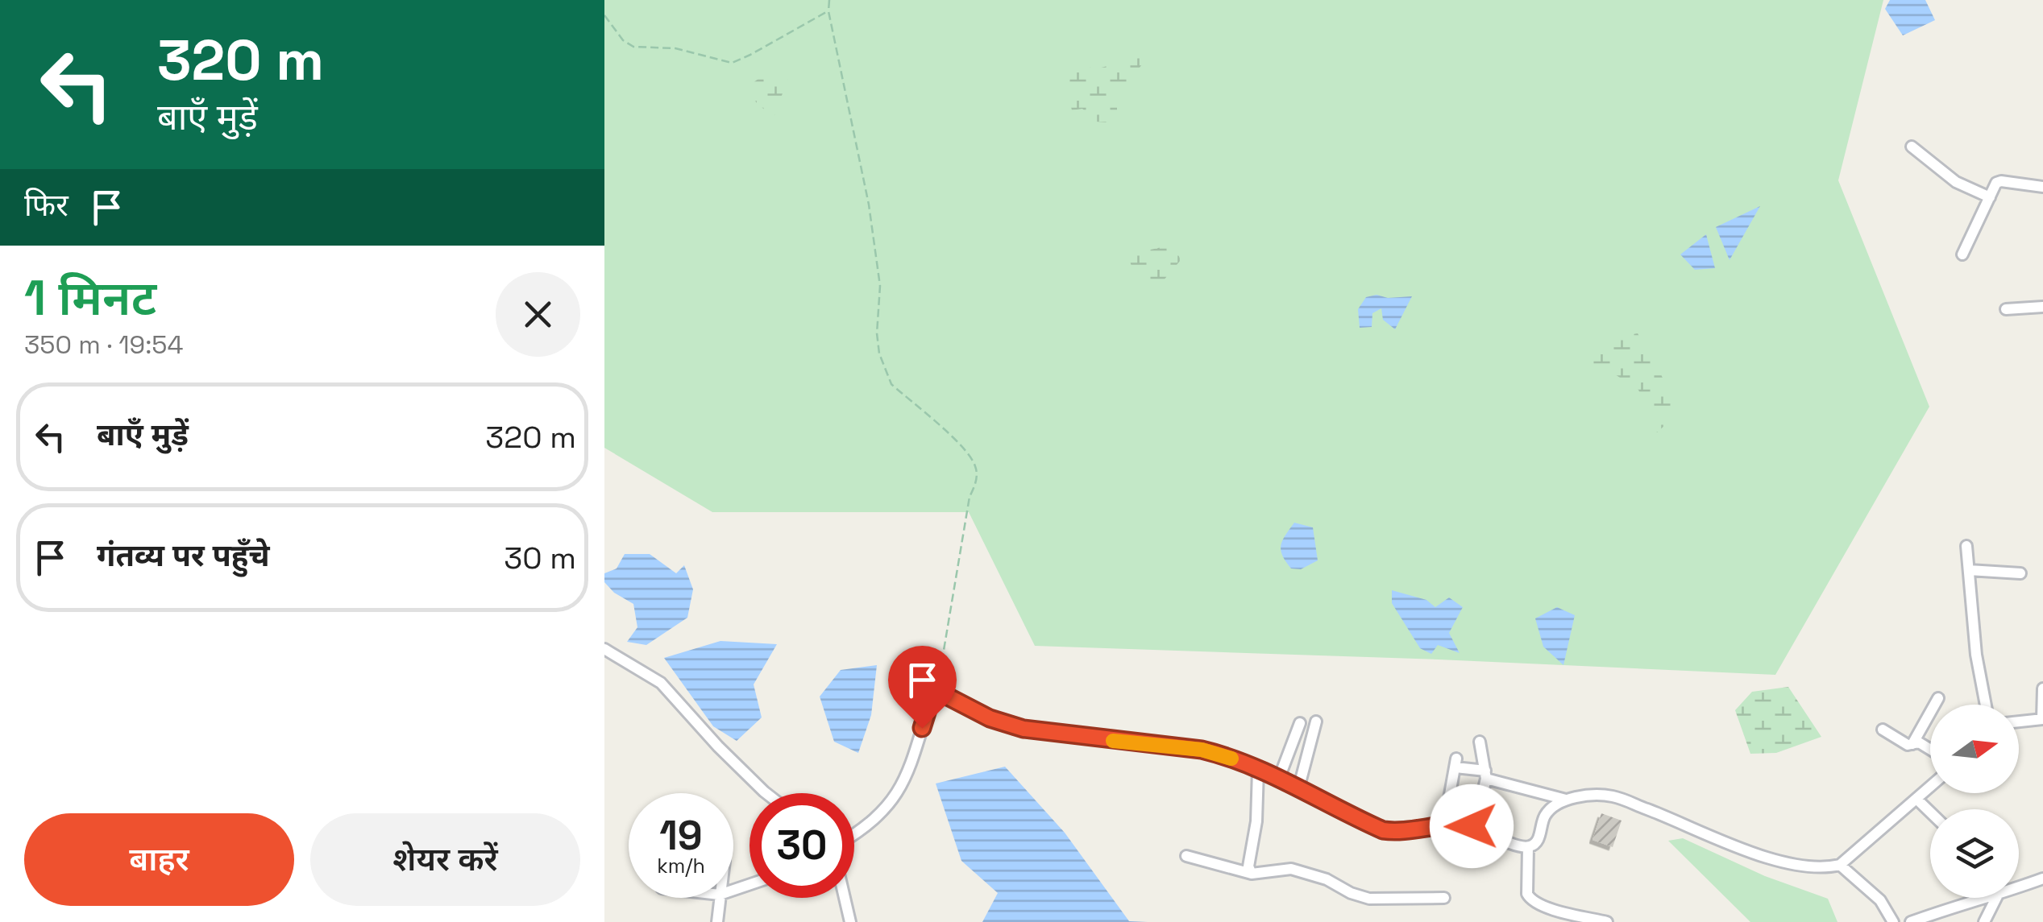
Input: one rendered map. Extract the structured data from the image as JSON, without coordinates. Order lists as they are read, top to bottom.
{
  "north": "right",
  "page": {
    "turn": ["320 m", "बाएँ मुड़ें"],
    "then": "फिर",
    "heading": ["1 मिनट", "350 m · 19:54"],
    "list": [
      {
        "name": "बाएँ मुड़ें",
        "value": "320 m"
      },
      {
        "name": "गंतव्य पर पहुँचे",
        "value": "30 m"
      }
    ],
    "speed": "19 km/h",
    "limit": "30",
    "buttons": ["बाहर", "शेयर करें"]
  }
}
